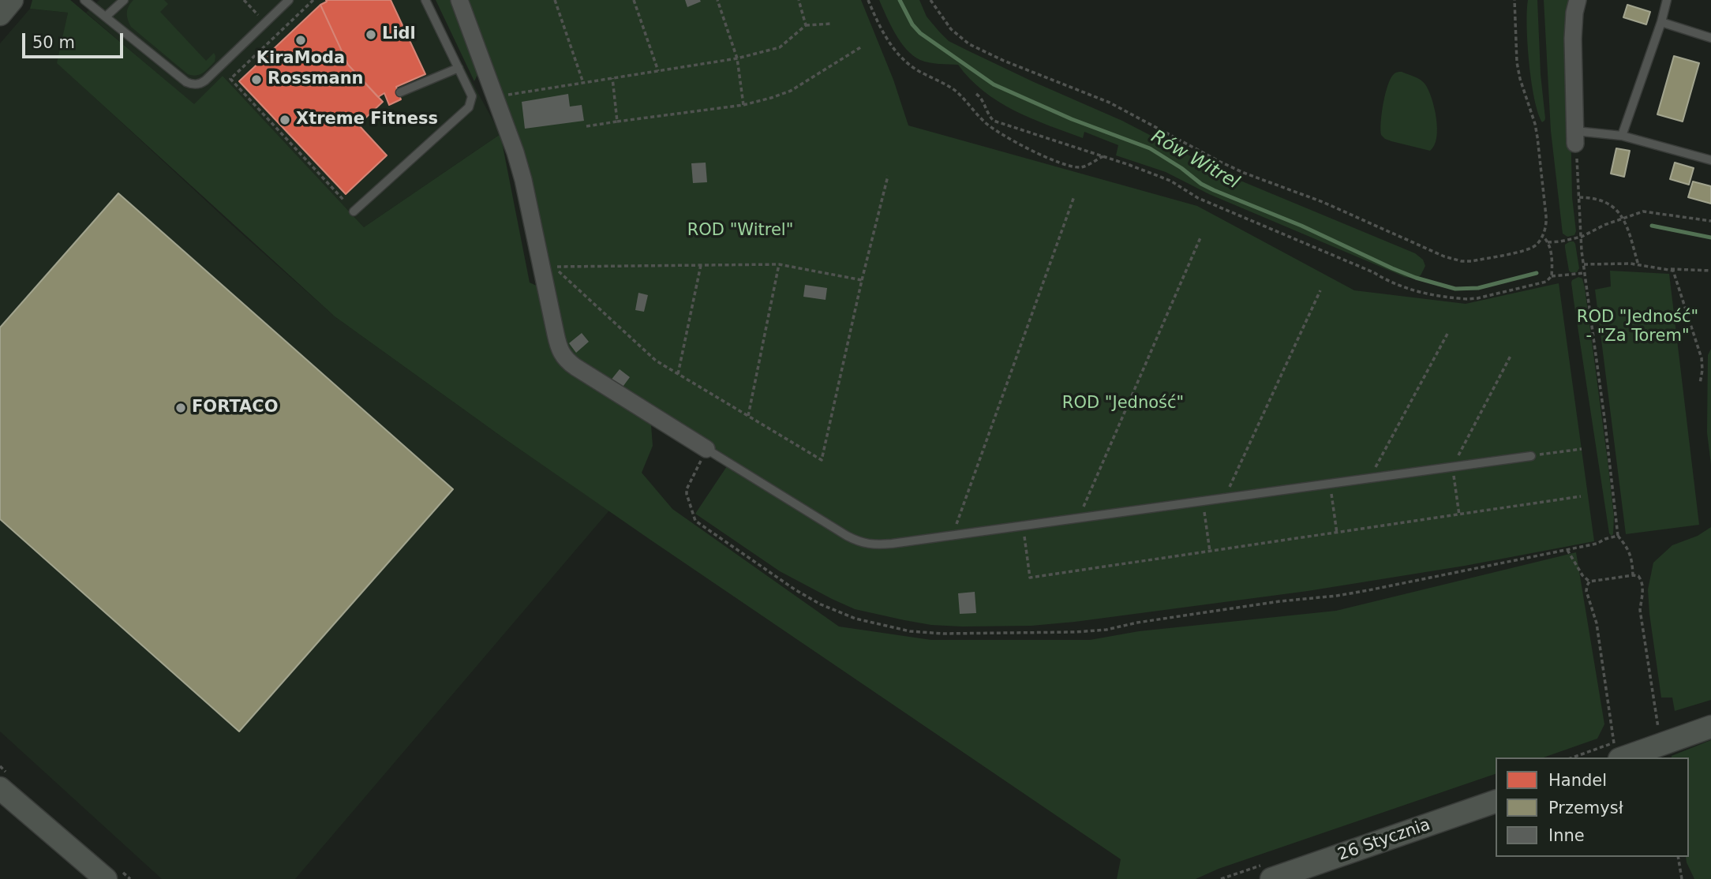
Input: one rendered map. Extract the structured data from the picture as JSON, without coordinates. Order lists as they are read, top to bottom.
{
  "streets": {
    "street": ["26 Stycznia"]
  },
  "water": ["Rów Witrel"],
  "parks": ["ROD \"Witrel\"", "ROD \"Jedność\" - \"Za Torem\"", "ROD \"Jedność\""],
  "places": [
    "Lidl",
    "KiraModa",
    "Rossmann",
    "Xtreme Fitness",
    "FORTACO"
  ],
  "legend": ["Handel", "Przemysł", "Inne"],
  "scale_bar": "50 m"
}
